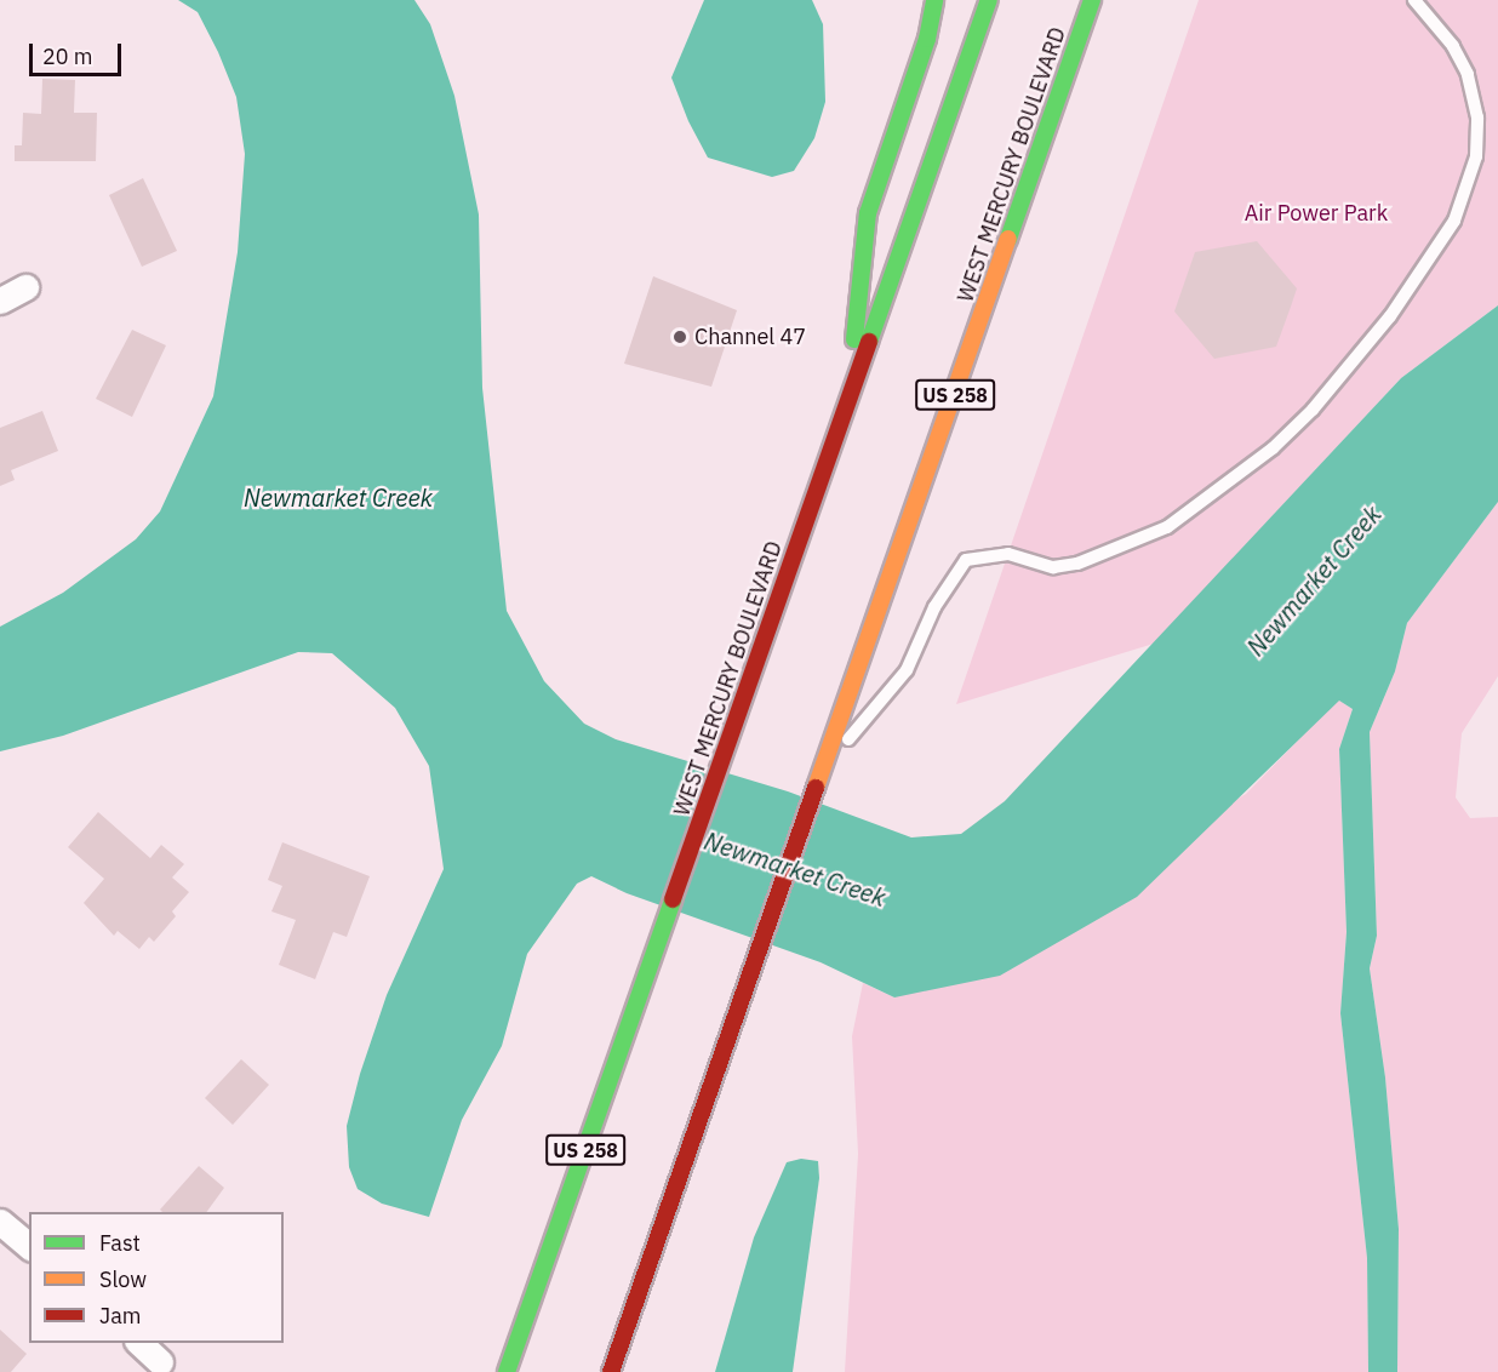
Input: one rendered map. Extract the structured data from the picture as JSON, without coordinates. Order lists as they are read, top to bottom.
{
  "streets": {
    "main road": ["WEST MERCURY BOULEVARD", "US 258"]
  },
  "water": ["Newmarket Creek"],
  "parks": ["Air Power Park"],
  "places": ["Channel 47"],
  "legend": ["Fast", "Slow", "Jam"],
  "scale_bar": "20 m"
}
